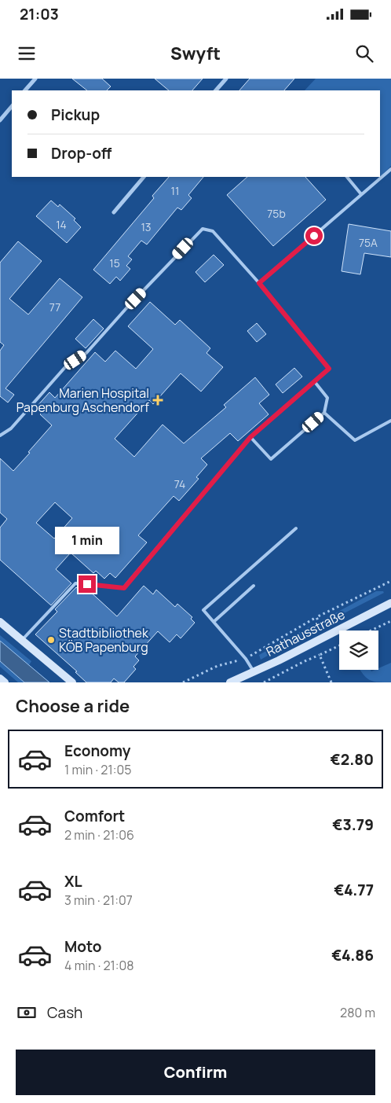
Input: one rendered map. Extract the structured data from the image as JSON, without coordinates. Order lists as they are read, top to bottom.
{
  "streets": {
    "street": ["Rathausstraße"]
  },
  "places": {
    "health": ["Marien Hospital Papenburg Aschendorf"],
    "other": ["Stadtbibliothek KÖB Papenburg"]
  },
  "house_numbers": [
    "11",
    "75b",
    "14",
    "13",
    "75A",
    "15",
    "77",
    "74"
  ],
  "page": {
    "status": "21:03",
    "header": "Swyft",
    "banner": ["Pickup", "Drop-off"],
    "bubble": "1 min",
    "heading": "Choose a ride",
    "list": [
      {
        "name": "Economy",
        "note": "1 min · 21:05",
        "value": "€2.80"
      },
      {
        "name": "Comfort",
        "note": "2 min · 21:06",
        "value": "€3.79"
      },
      {
        "name": "XL",
        "note": "3 min · 21:07",
        "value": "€4.77"
      },
      {
        "name": "Moto",
        "note": "4 min · 21:08",
        "value": "€4.86"
      }
    ],
    "pay": ["Cash", "280 m"],
    "buttons": "Confirm"
  }
}
